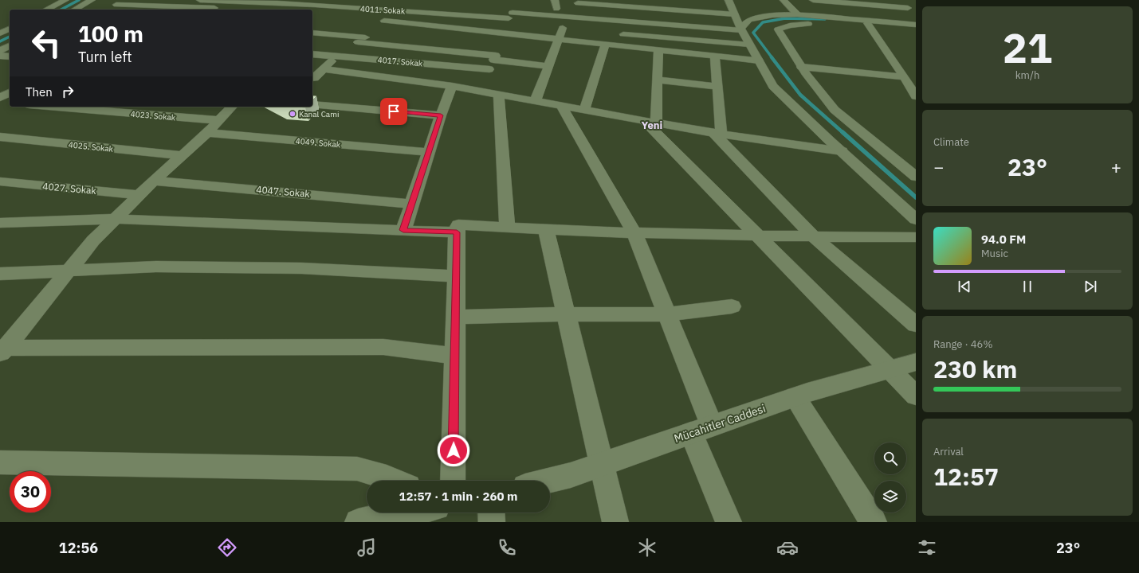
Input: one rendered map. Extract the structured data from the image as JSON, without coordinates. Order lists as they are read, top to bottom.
{
  "streets": {
    "street": [
      "4011. Sokak",
      "4017. Sokak",
      "4023. Sokak",
      "4049. Sokak",
      "4025. Sokak",
      "4027. Sokak",
      "4047. Sokak",
      "Mücahitler Caddesi"
    ]
  },
  "districts": ["Yeni"],
  "places": ["Kanal Cami"],
  "page": {
    "tile": [
      ["21", "km/h"],
      "Climate",
      ["Range · 46%", "230 km"],
      ["Arrival", "12:57"]
    ],
    "turn": ["100 m", "Turn left"],
    "then": "Then",
    "heat": ["−", "23°", "+"],
    "song": ["94.0 FM", "Music"],
    "limit": "30",
    "trip": "12:57 · 1 min · 260 m",
    "tabs": ["12:56", "23°"]
  }
}
